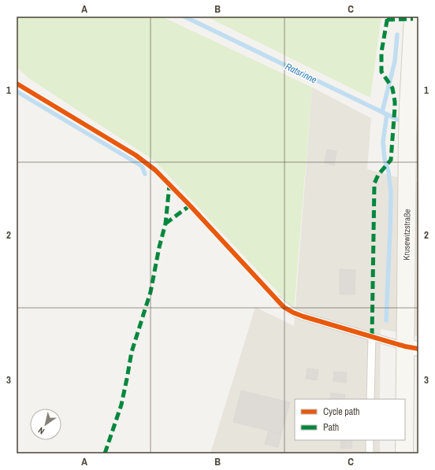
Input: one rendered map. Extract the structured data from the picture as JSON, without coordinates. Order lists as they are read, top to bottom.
{
  "streets": {
    "main road": ["Krusewitzstraße"]
  },
  "water": ["Ratsrinne"],
  "legend": ["Cycle path", "Path"],
  "north": "bottom left",
  "grid": {
    "columns": ["A", "B", "C"],
    "rows": ["1", "2", "3"]
  }
}
